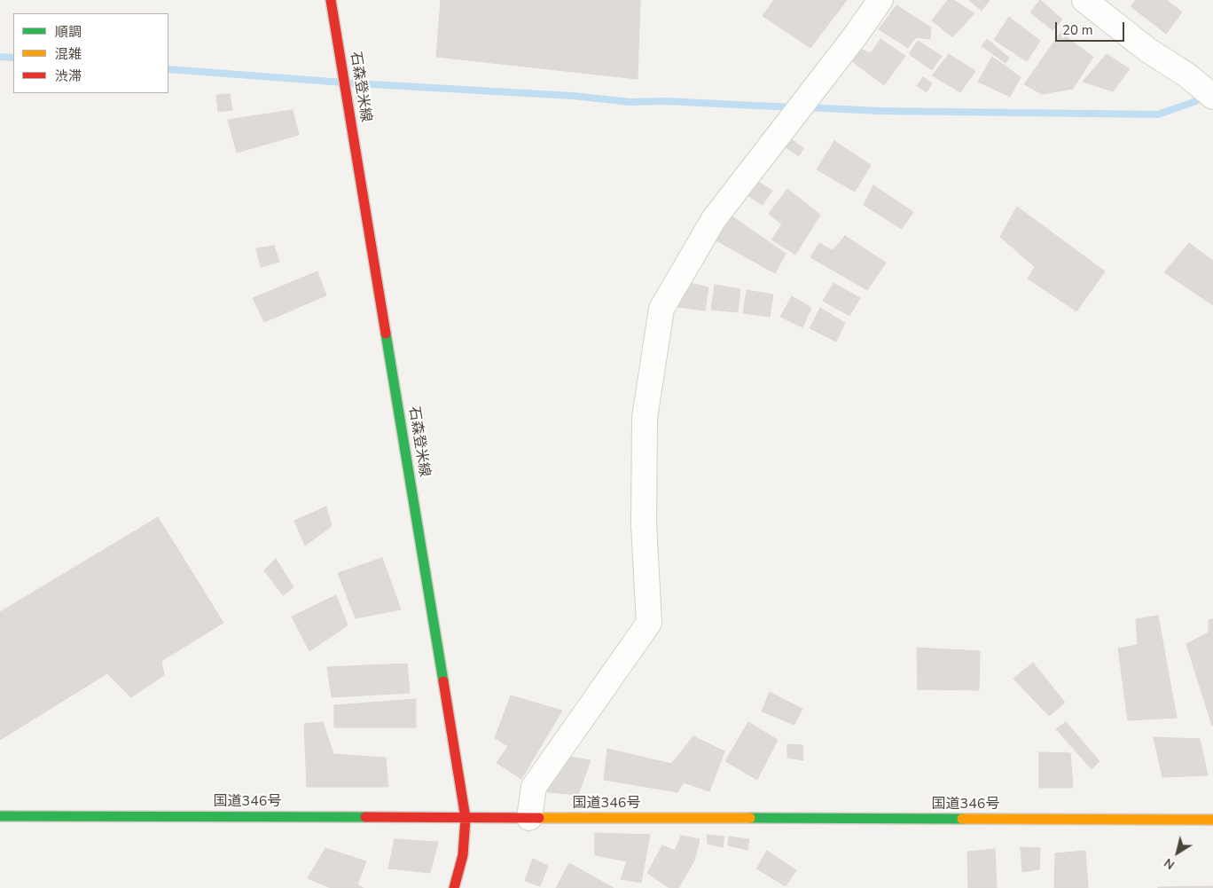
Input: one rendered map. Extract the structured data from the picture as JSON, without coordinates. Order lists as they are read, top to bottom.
{
  "streets": {
    "main road": ["石森登米線", "国道346号"]
  },
  "crossings": [
    ["石森登米線", "国道346号"]
  ],
  "legend": ["順調", "混雑", "渋滞"],
  "scale_bar": "20 m",
  "north": "bottom left"
}
